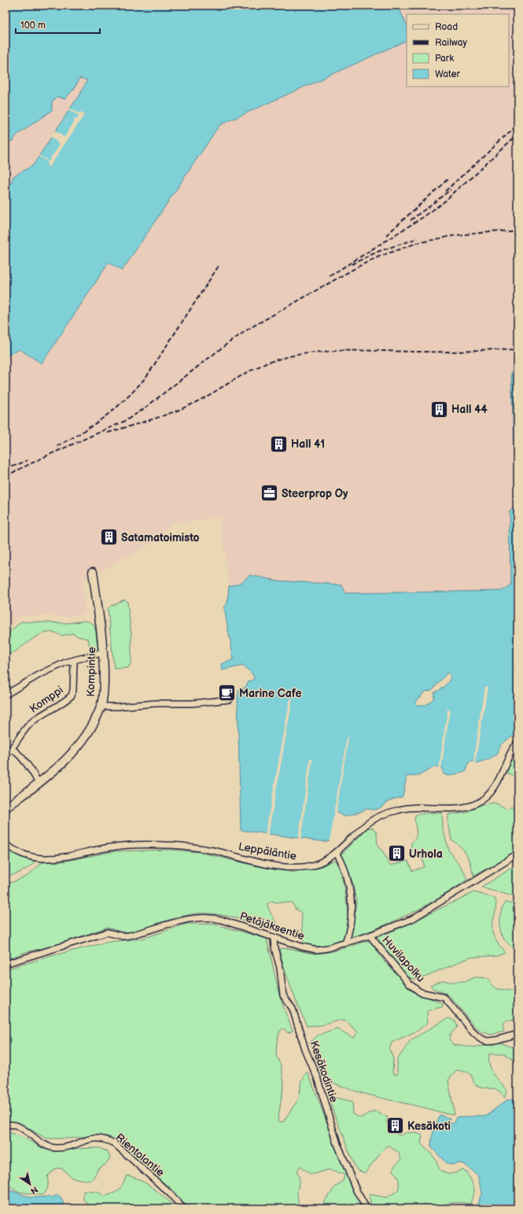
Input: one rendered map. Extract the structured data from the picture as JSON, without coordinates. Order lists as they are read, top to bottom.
{
  "streets": {
    "street": [
      "Kompintie",
      "Komppi",
      "Leppäläntie",
      "Petäjäksentie",
      "Huvilapolku",
      "Kesäkodintie",
      "Rientolantie"
    ]
  },
  "crossings": [
    ["Kompintie", "Komppi"],
    ["Petäjäksentie", "Huvilapolku"],
    ["Petäjäksentie", "Kesäkodintie"]
  ],
  "places": {
    "building": [
      "Hall 44",
      "Hall 41",
      "Satamatoimisto",
      "Urhola",
      "Kesäkoti"
    ],
    "office": ["Steerprop Oy"],
    "cafe": ["Marine Cafe"]
  },
  "legend": [
    "Road",
    "Railway",
    "Park",
    "Water"
  ],
  "scale_bar": "100 m",
  "north": "bottom right"
}
